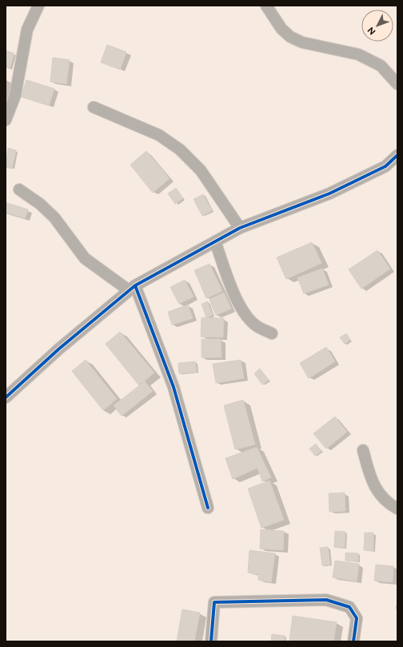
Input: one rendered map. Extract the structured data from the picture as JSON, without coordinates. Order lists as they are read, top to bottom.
{
  "north": "bottom left"
}
